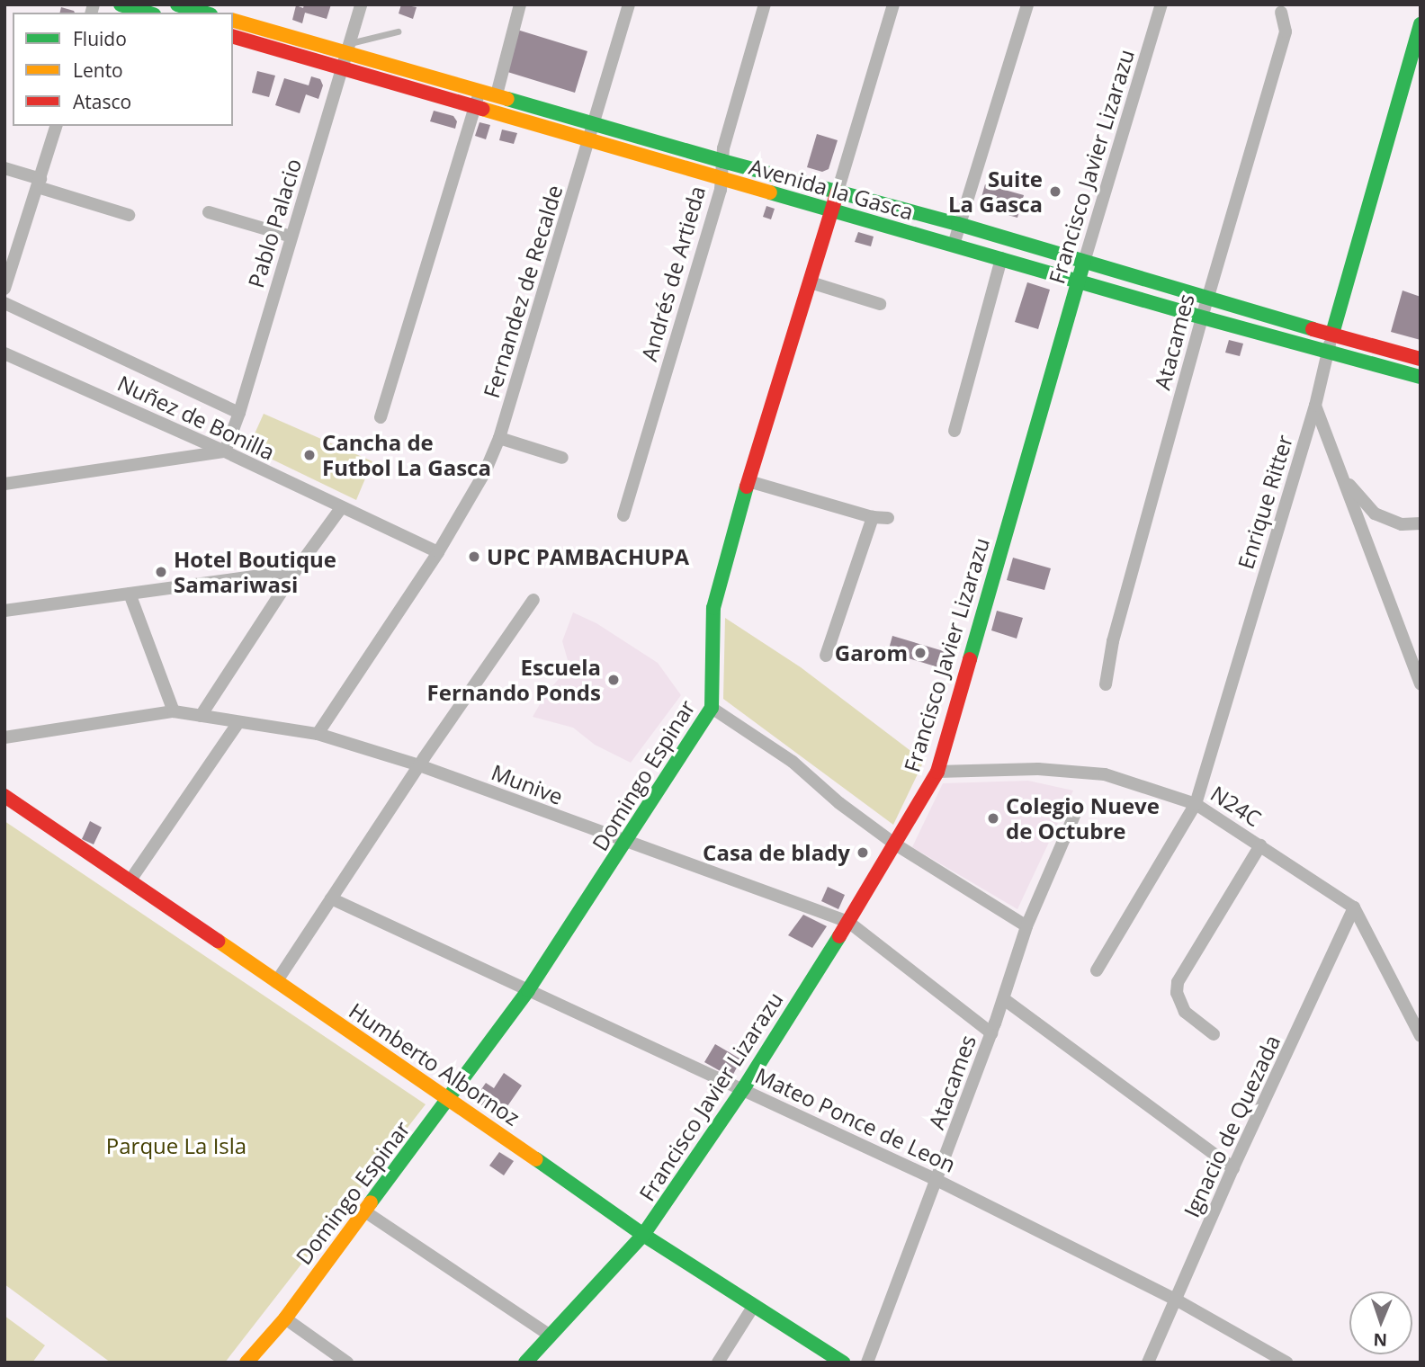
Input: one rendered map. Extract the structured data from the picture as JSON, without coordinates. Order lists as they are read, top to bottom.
{
  "streets": {
    "street": [
      "Francisco Javier Lizarazu",
      "Avenida la Gasca",
      "Pablo Palacio",
      "Andrés de Artieda",
      "Fernandez de Recalde",
      "Atacames",
      "Nuñez de Bonilla",
      "Enrique Ritter",
      "Domingo Espinar",
      "Munive",
      "N24C",
      "Humberto Albornoz",
      "Mateo Ponce de Leon",
      "Ignacio de Quezada"
    ]
  },
  "crossings": [
    ["Francisco Javier Lizarazu", "Avenida la Gasca"],
    ["Francisco Javier Lizarazu", "Munive"],
    ["Francisco Javier Lizarazu", "N24C"],
    ["Francisco Javier Lizarazu", "Humberto Albornoz"],
    ["Francisco Javier Lizarazu", "Mateo Ponce de Leon"],
    ["Avenida la Gasca", "Pablo Palacio"],
    ["Avenida la Gasca", "Andrés de Artieda"],
    ["Avenida la Gasca", "Fernandez de Recalde"],
    ["Avenida la Gasca", "Atacames"],
    ["Avenida la Gasca", "Enrique Ritter"],
    ["Avenida la Gasca", "Domingo Espinar"],
    ["Pablo Palacio", "Nuñez de Bonilla"],
    ["Fernandez de Recalde", "Nuñez de Bonilla"],
    ["Fernandez de Recalde", "Munive"],
    ["Atacames", "Munive"],
    ["Atacames", "Mateo Ponce de Leon"],
    ["Enrique Ritter", "N24C"],
    ["Domingo Espinar", "Munive"],
    ["Domingo Espinar", "Humberto Albornoz"],
    ["Domingo Espinar", "Mateo Ponce de Leon"],
    ["N24C", "Ignacio de Quezada"],
    ["Mateo Ponce de Leon", "Ignacio de Quezada"]
  ],
  "parks": ["Parque La Isla"],
  "places": [
    "Suite La Gasca",
    "Cancha de Futbol La Gasca",
    "UPC PAMBACHUPA",
    "Hotel Boutique Samariwasi",
    "Garom",
    "Escuela Fernando Ponds",
    "Colegio Nueve de Octubre",
    "Casa de blady"
  ],
  "legend": ["Fluido", "Lento", "Atasco"],
  "north": "bottom"
}
